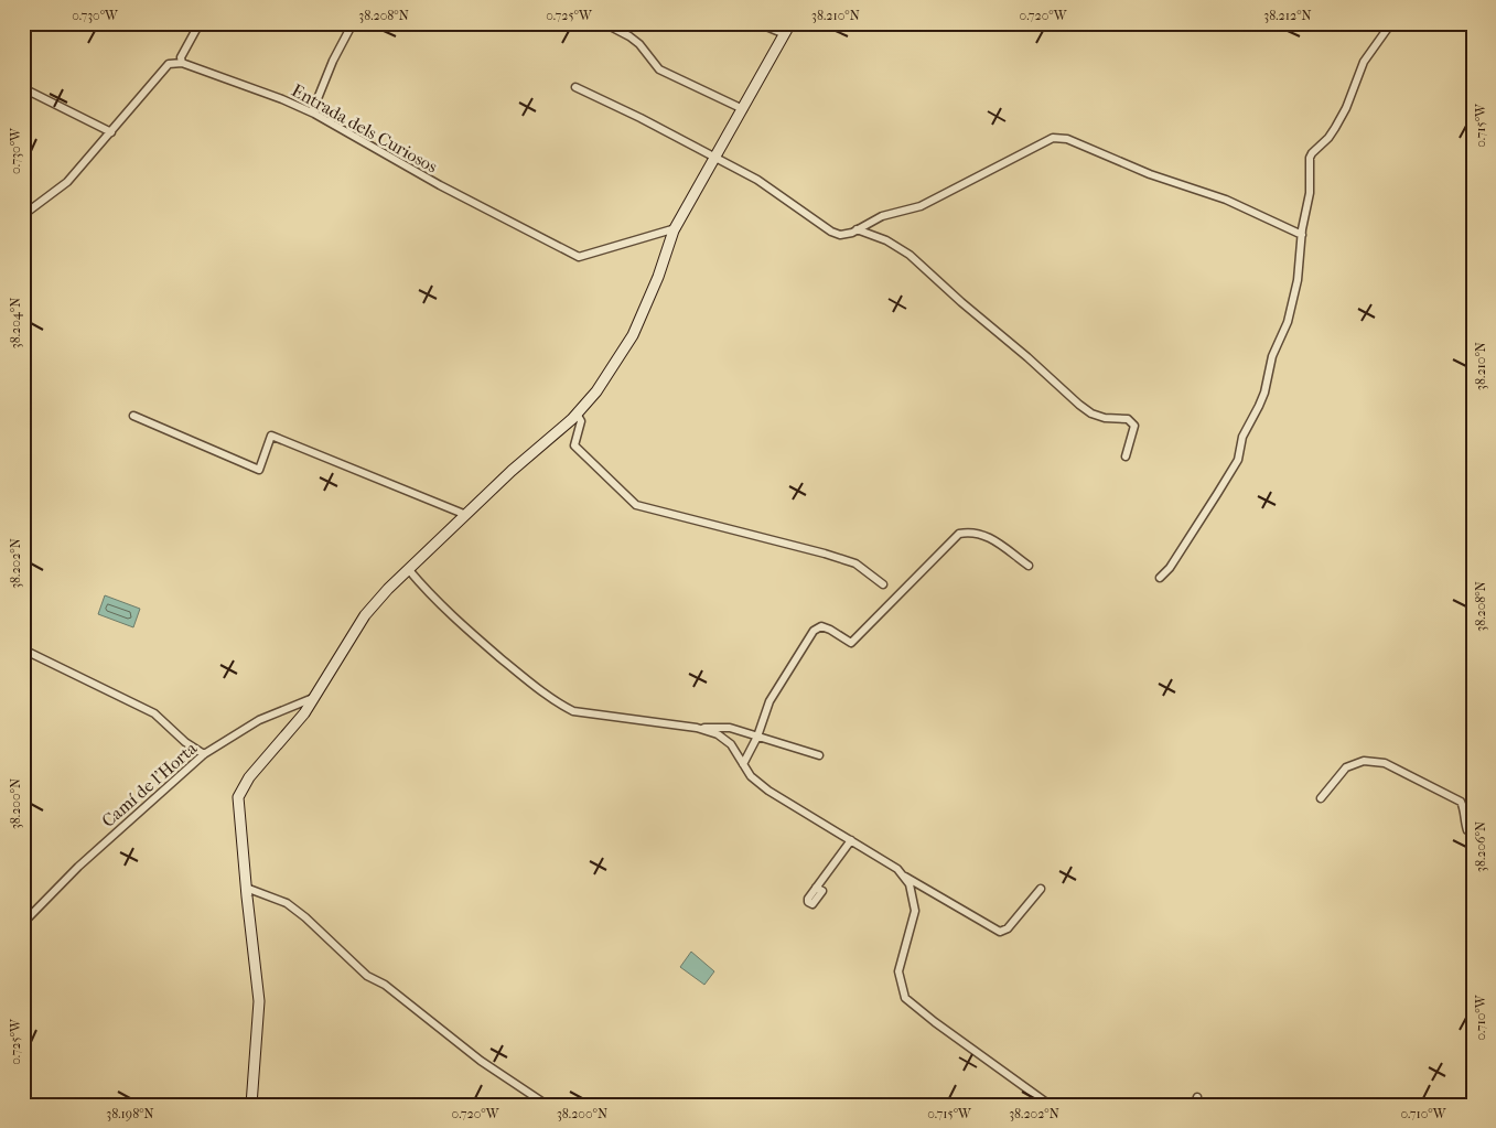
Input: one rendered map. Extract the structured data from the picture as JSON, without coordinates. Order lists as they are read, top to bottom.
{
  "streets": {
    "street": ["Entrada dels Curiosos", "Camí de l'Horta"]
  },
  "coordinates": [
    "0.730°W",
    "38.208°N",
    "0.725°W",
    "38.210°N",
    "0.720°W",
    "38.212°N",
    "0.715°W",
    "38.204°N",
    "38.202°N",
    "38.200°N",
    "38.206°N",
    "0.710°W",
    "38.198°N"
  ]
}
